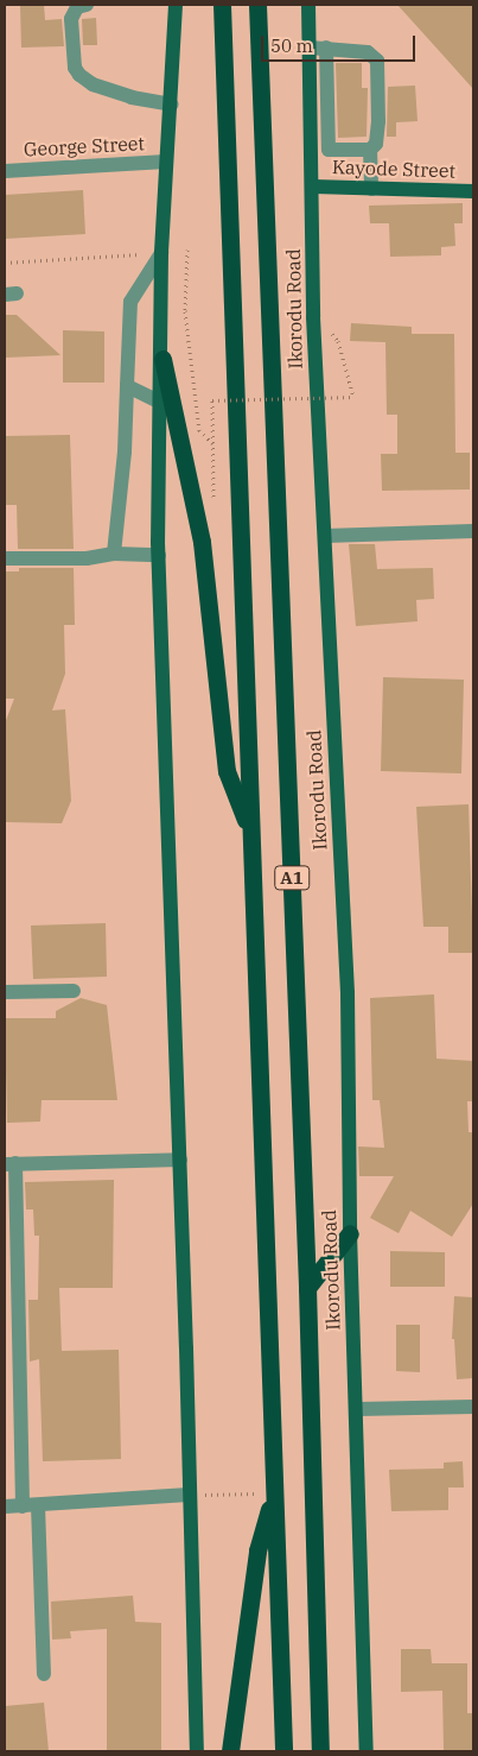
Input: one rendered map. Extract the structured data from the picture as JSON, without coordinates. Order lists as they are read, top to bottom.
{
  "streets": {
    "highway": ["Ikorodu Road", "A1"],
    "main road": ["Kayode Street"],
    "street": ["George Street"]
  },
  "crossings": [
    ["Kayode Street", "Ikorodu Road"]
  ],
  "scale_bar": "50 m"
}
